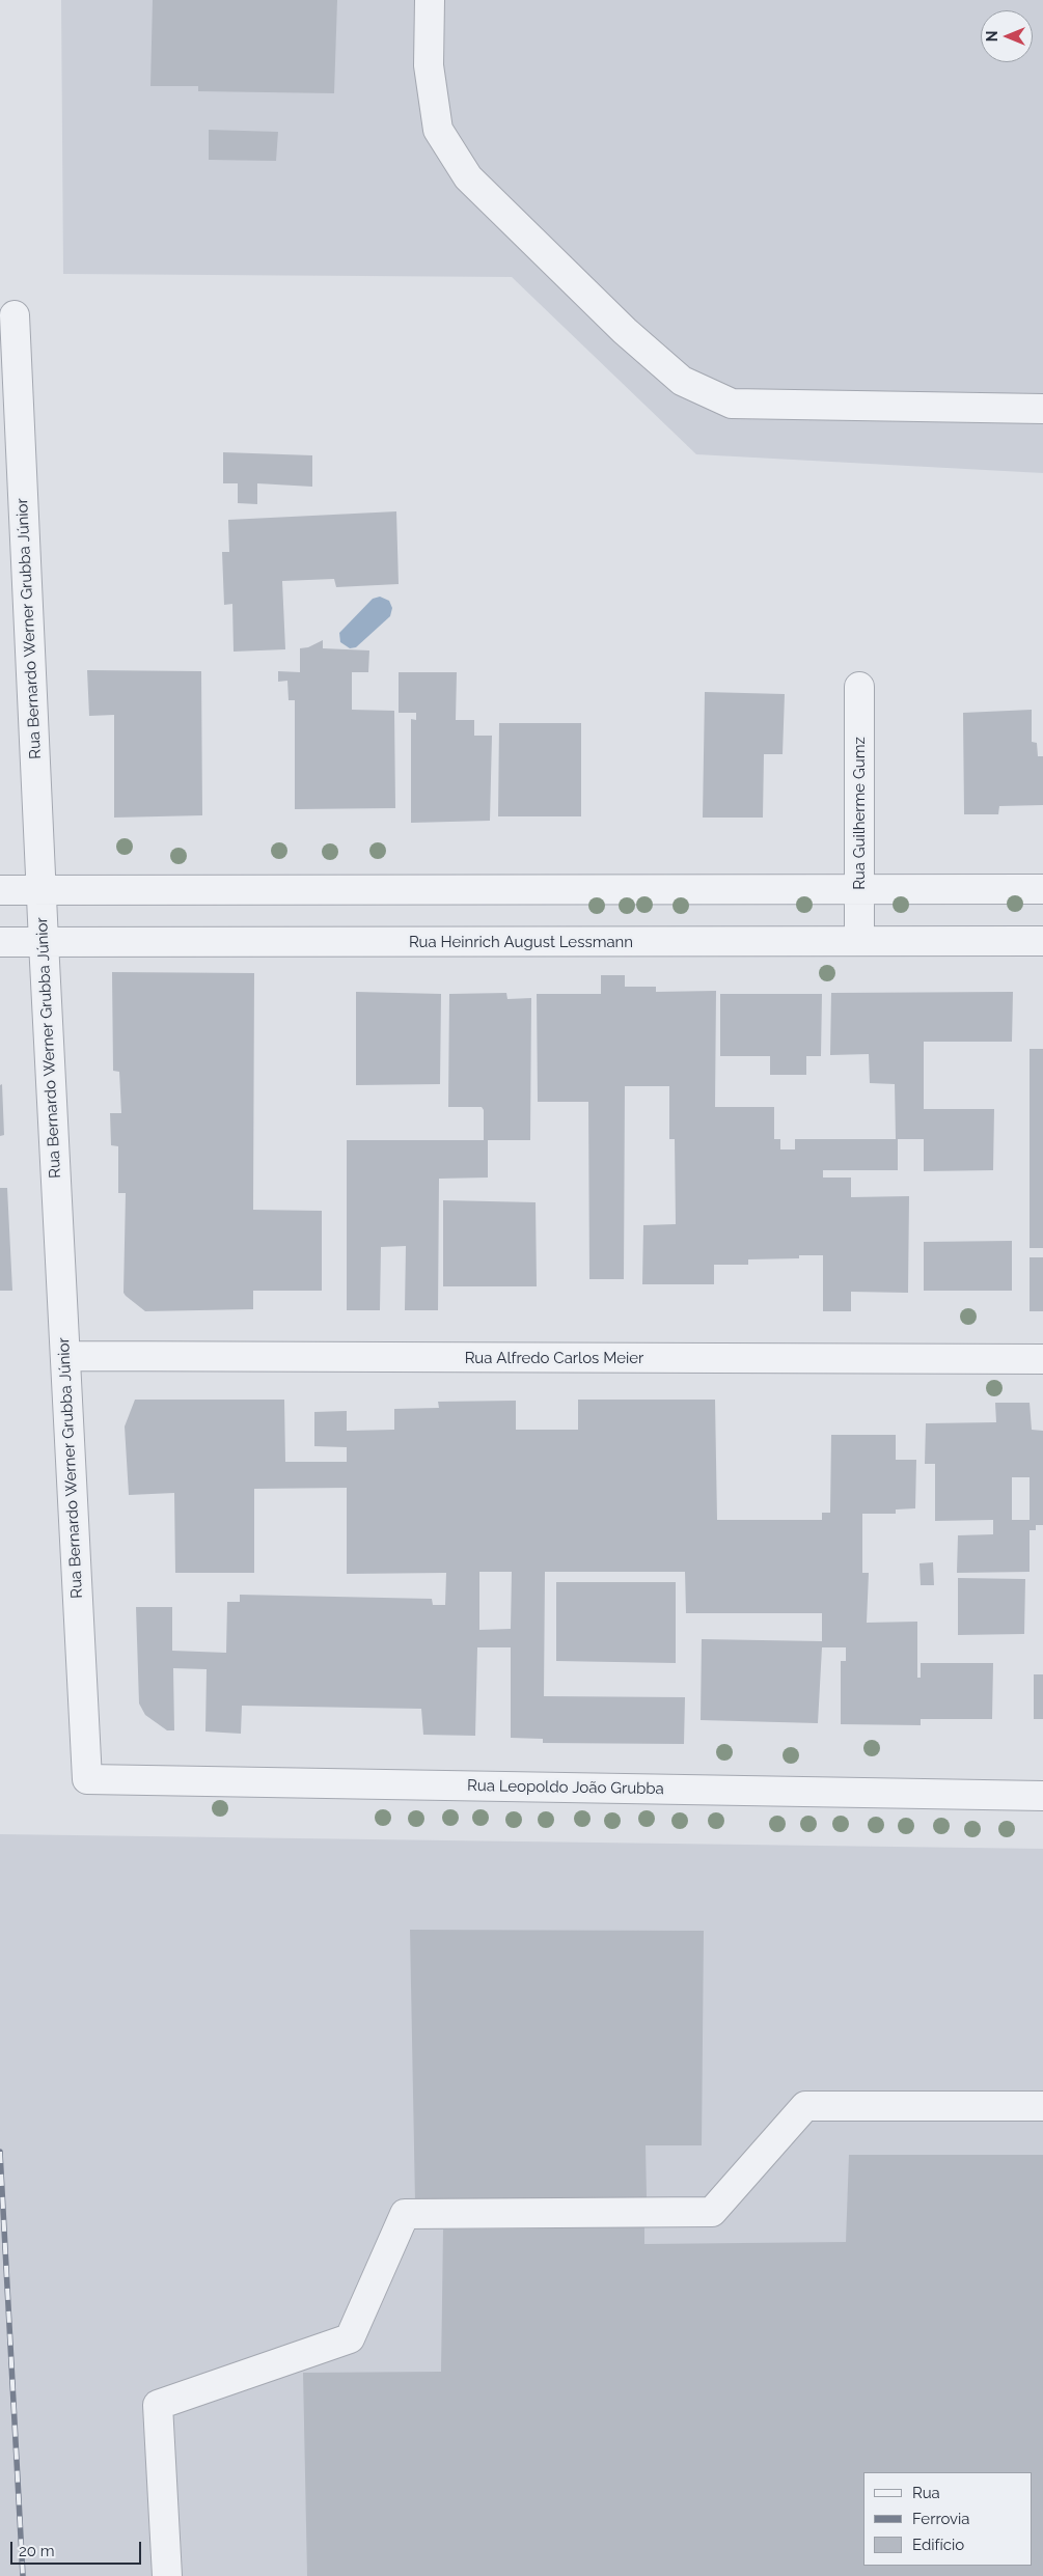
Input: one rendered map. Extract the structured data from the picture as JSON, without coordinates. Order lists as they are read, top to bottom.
{
  "streets": {
    "street": [
      "Rua Bernardo Werner Grubba Júnior",
      "Rua Guilherme Gumz",
      "Rua Heinrich August Lessmann",
      "Rua Alfredo Carlos Meier",
      "Rua Leopoldo João Grubba"
    ]
  },
  "crossings": [
    ["Rua Bernardo Werner Grubba Júnior", "Rua Heinrich August Lessmann"],
    ["Rua Bernardo Werner Grubba Júnior", "Rua Alfredo Carlos Meier"],
    ["Rua Bernardo Werner Grubba Júnior", "Rua Leopoldo João Grubba"],
    ["Rua Guilherme Gumz", "Rua Heinrich August Lessmann"]
  ],
  "legend": ["Rua", "Ferrovia", "Edifício"],
  "scale_bar": "20 m",
  "north": "left"
}
